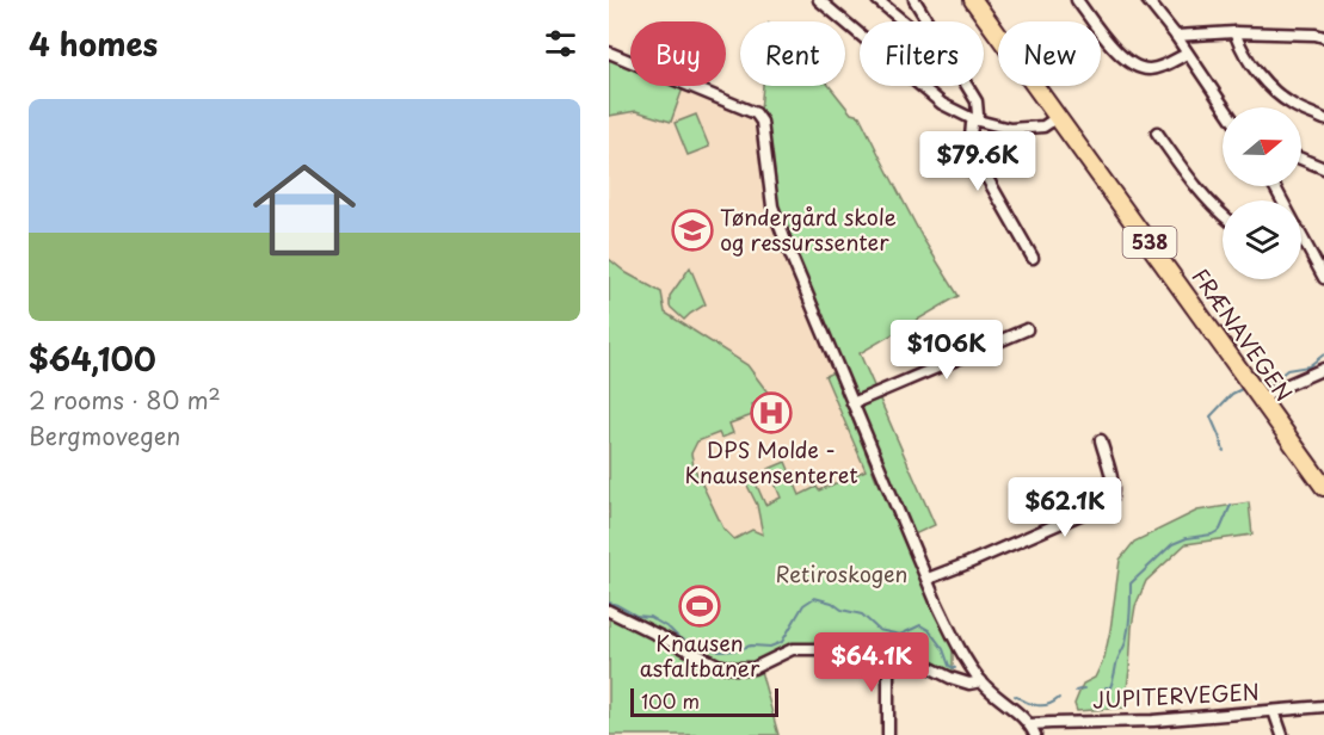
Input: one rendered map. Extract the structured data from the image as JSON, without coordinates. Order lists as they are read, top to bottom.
{
  "streets": {
    "main road": ["538", "FRÆNAVEGEN"],
    "street": ["JUPITERVEGEN"]
  },
  "parks": ["Retiroskogen"],
  "places": {
    "school or university": ["Tøndergård skole og ressurssenter"],
    "hospital": ["DPS Molde - Knausensenteret"],
    "sports": ["Knausen asfaltbaner"]
  },
  "scale_bar": "100 m",
  "north": "right",
  "page": {
    "heading": "4 homes",
    "chip": [
      "Buy",
      "Rent",
      "Filters",
      "New"
    ],
    "list": [
      {
        "name": "$64,100",
        "note": "2 rooms · 80 m² · Bergmovegen"
      }
    ],
    "price": [
      "$79.6K",
      "$106K",
      "$62.1K",
      "$64.1K"
    ],
    "scale": "100 m"
  }
}
